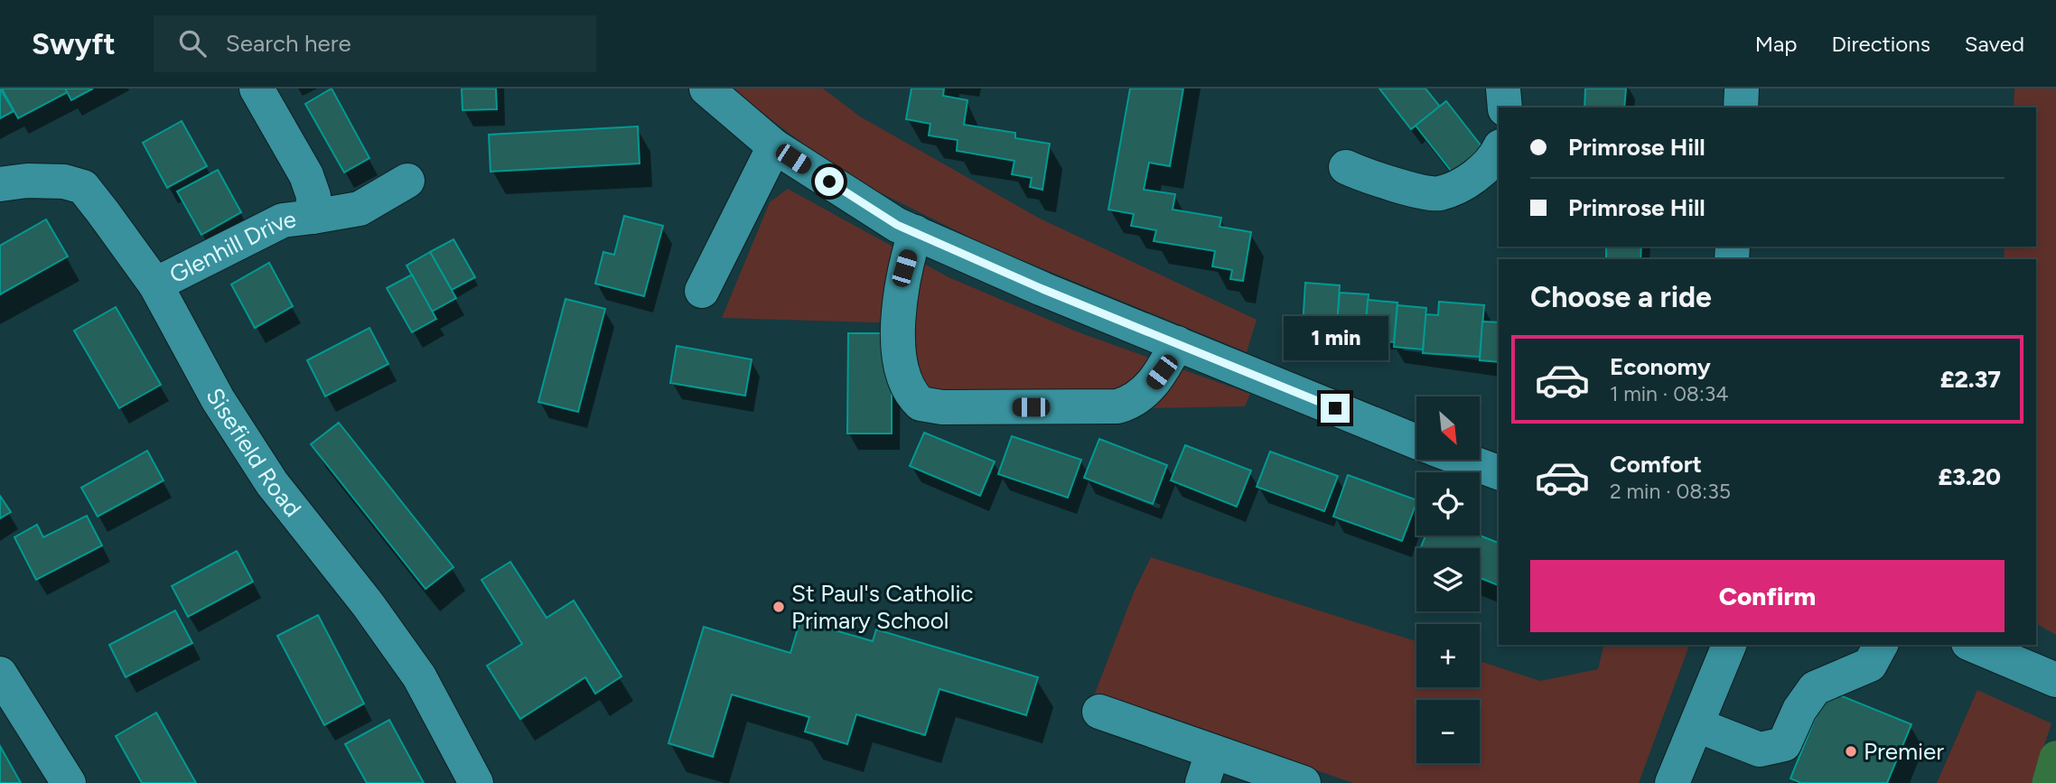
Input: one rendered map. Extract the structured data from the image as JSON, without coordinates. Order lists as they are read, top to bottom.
{
  "streets": {
    "street": ["Glenhill Drive", "Sisefield Road"]
  },
  "crossings": [
    ["Glenhill Drive", "Sisefield Road"]
  ],
  "places": ["St Paul's Catholic Primary School", "Premier"],
  "north": "bottom right",
  "page": {
    "header": "Swyft",
    "search": "Search here",
    "nav": ["Map", "Directions", "Saved"],
    "banner": ["Primrose Hill", "Primrose Hill"],
    "heading": "Choose a ride",
    "bubble": "1 min",
    "list": [
      {
        "name": "Economy",
        "note": "1 min · 08:34",
        "value": "£2.37"
      },
      {
        "name": "Comfort",
        "note": "2 min · 08:35",
        "value": "£3.20"
      }
    ],
    "map_buttons": ["+", "−"],
    "buttons": "Confirm"
  }
}
